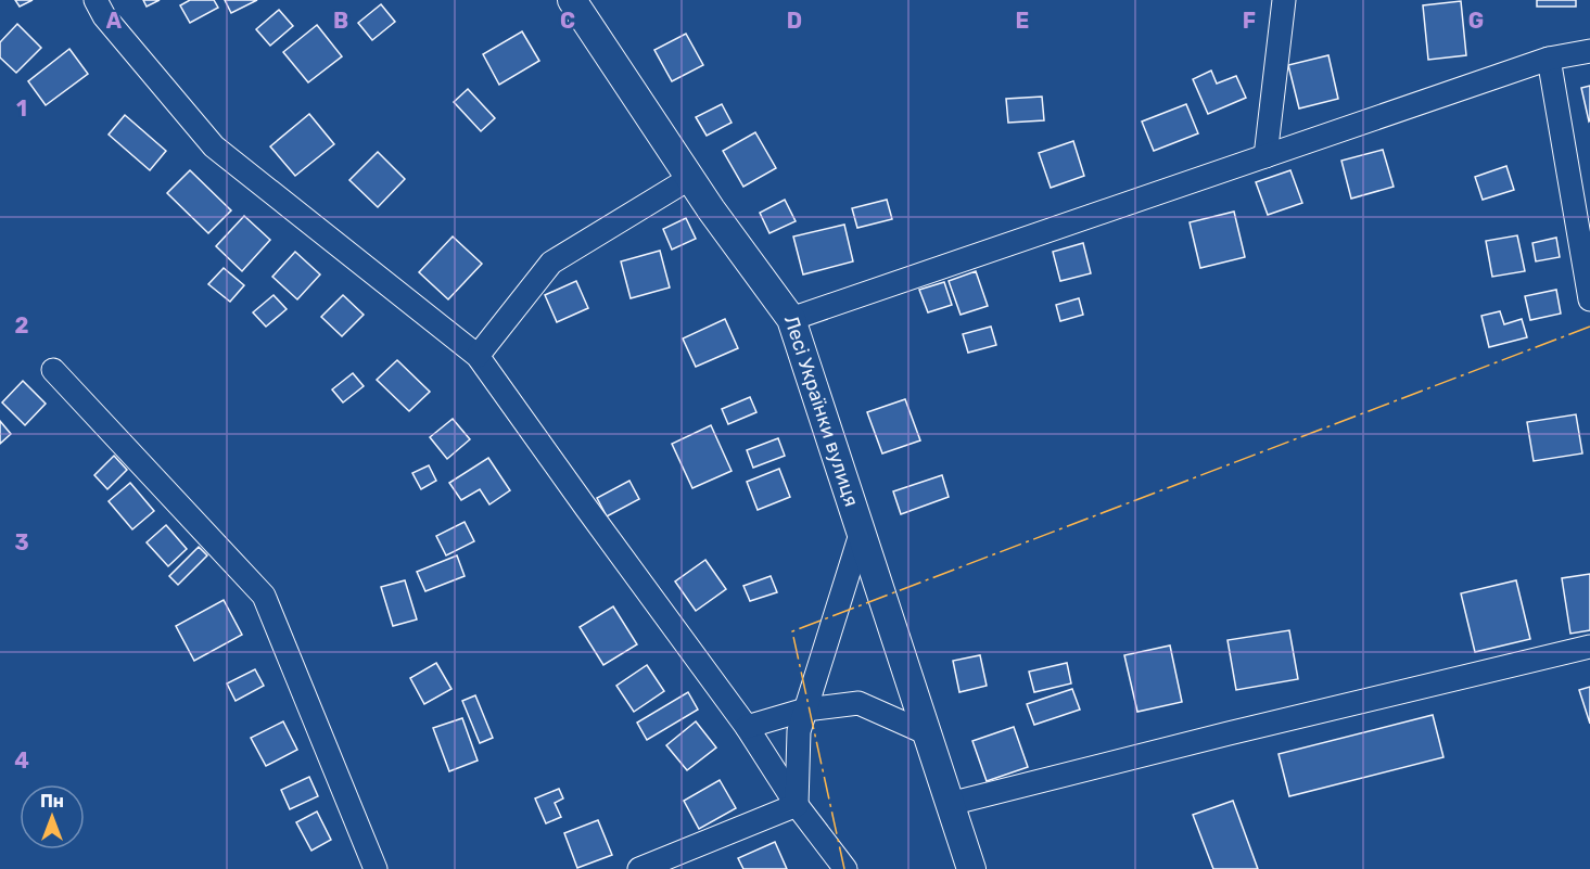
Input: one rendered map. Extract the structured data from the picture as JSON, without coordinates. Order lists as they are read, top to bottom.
{
  "streets": {
    "street": ["Лесі Українки вулиця"]
  },
  "north": "top",
  "grid": {
    "columns": [
      "A",
      "B",
      "C",
      "D",
      "E",
      "F",
      "G"
    ],
    "rows": [
      "1",
      "2",
      "3",
      "4"
    ]
  }
}
